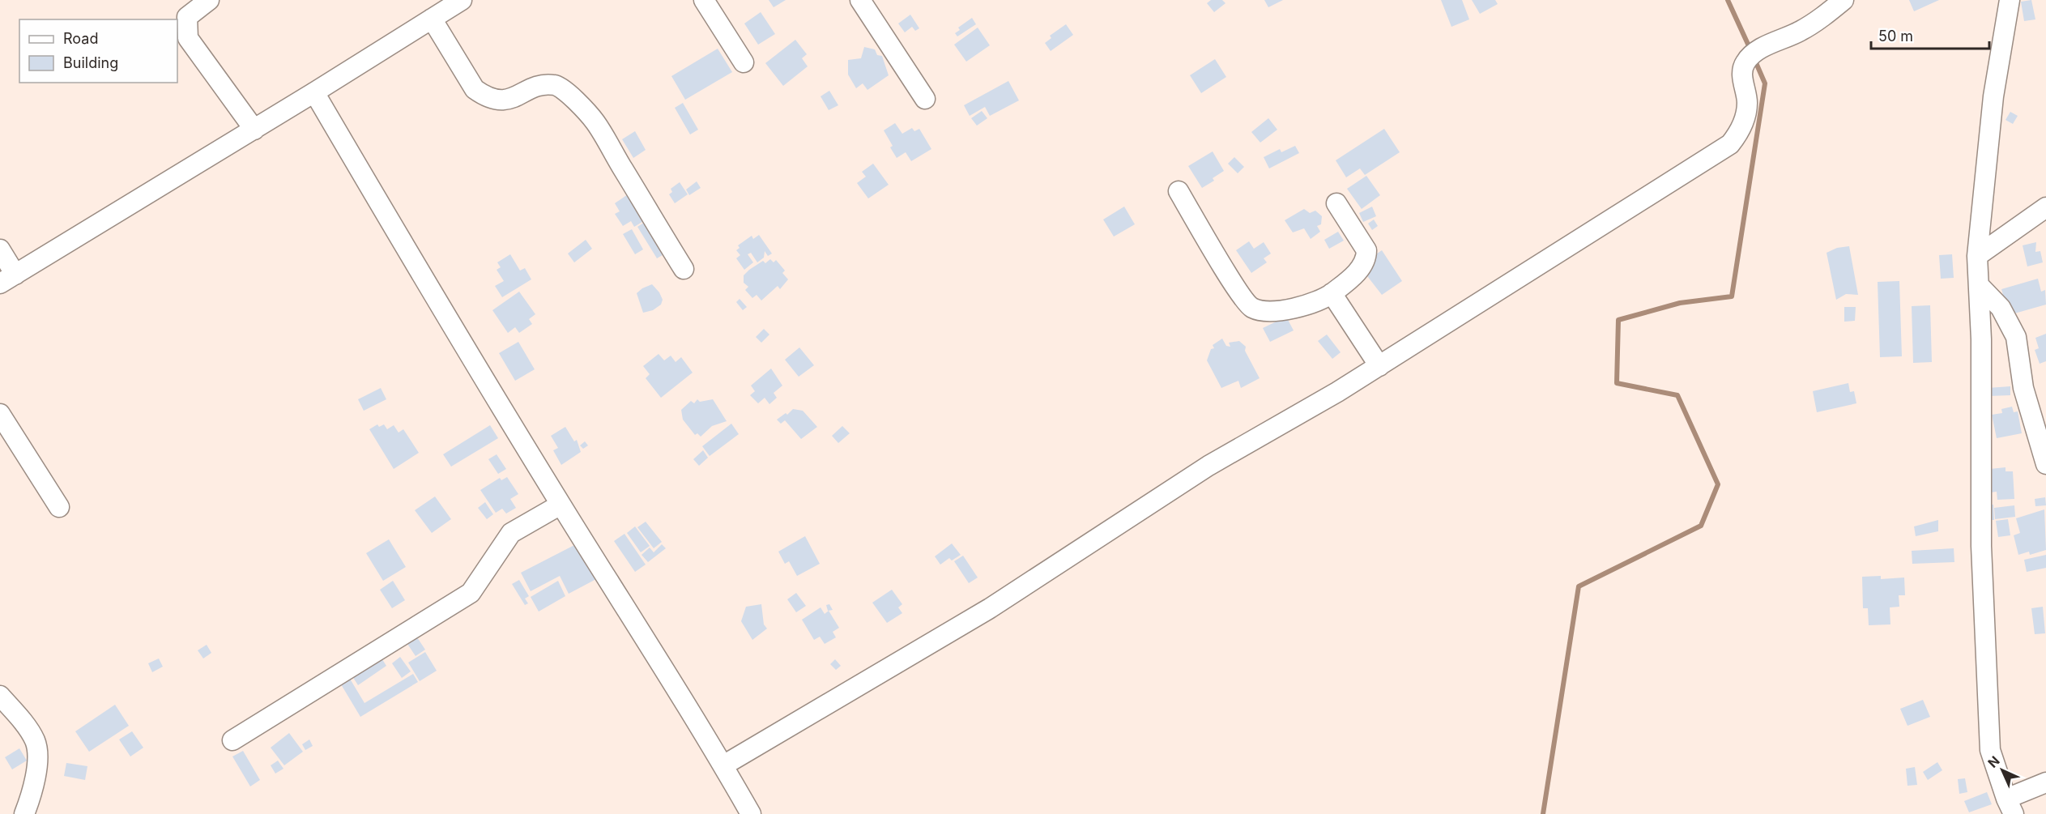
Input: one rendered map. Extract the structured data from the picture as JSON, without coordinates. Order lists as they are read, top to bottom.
{
  "legend": ["Road", "Building"],
  "scale_bar": "50 m",
  "north": "top left"
}
